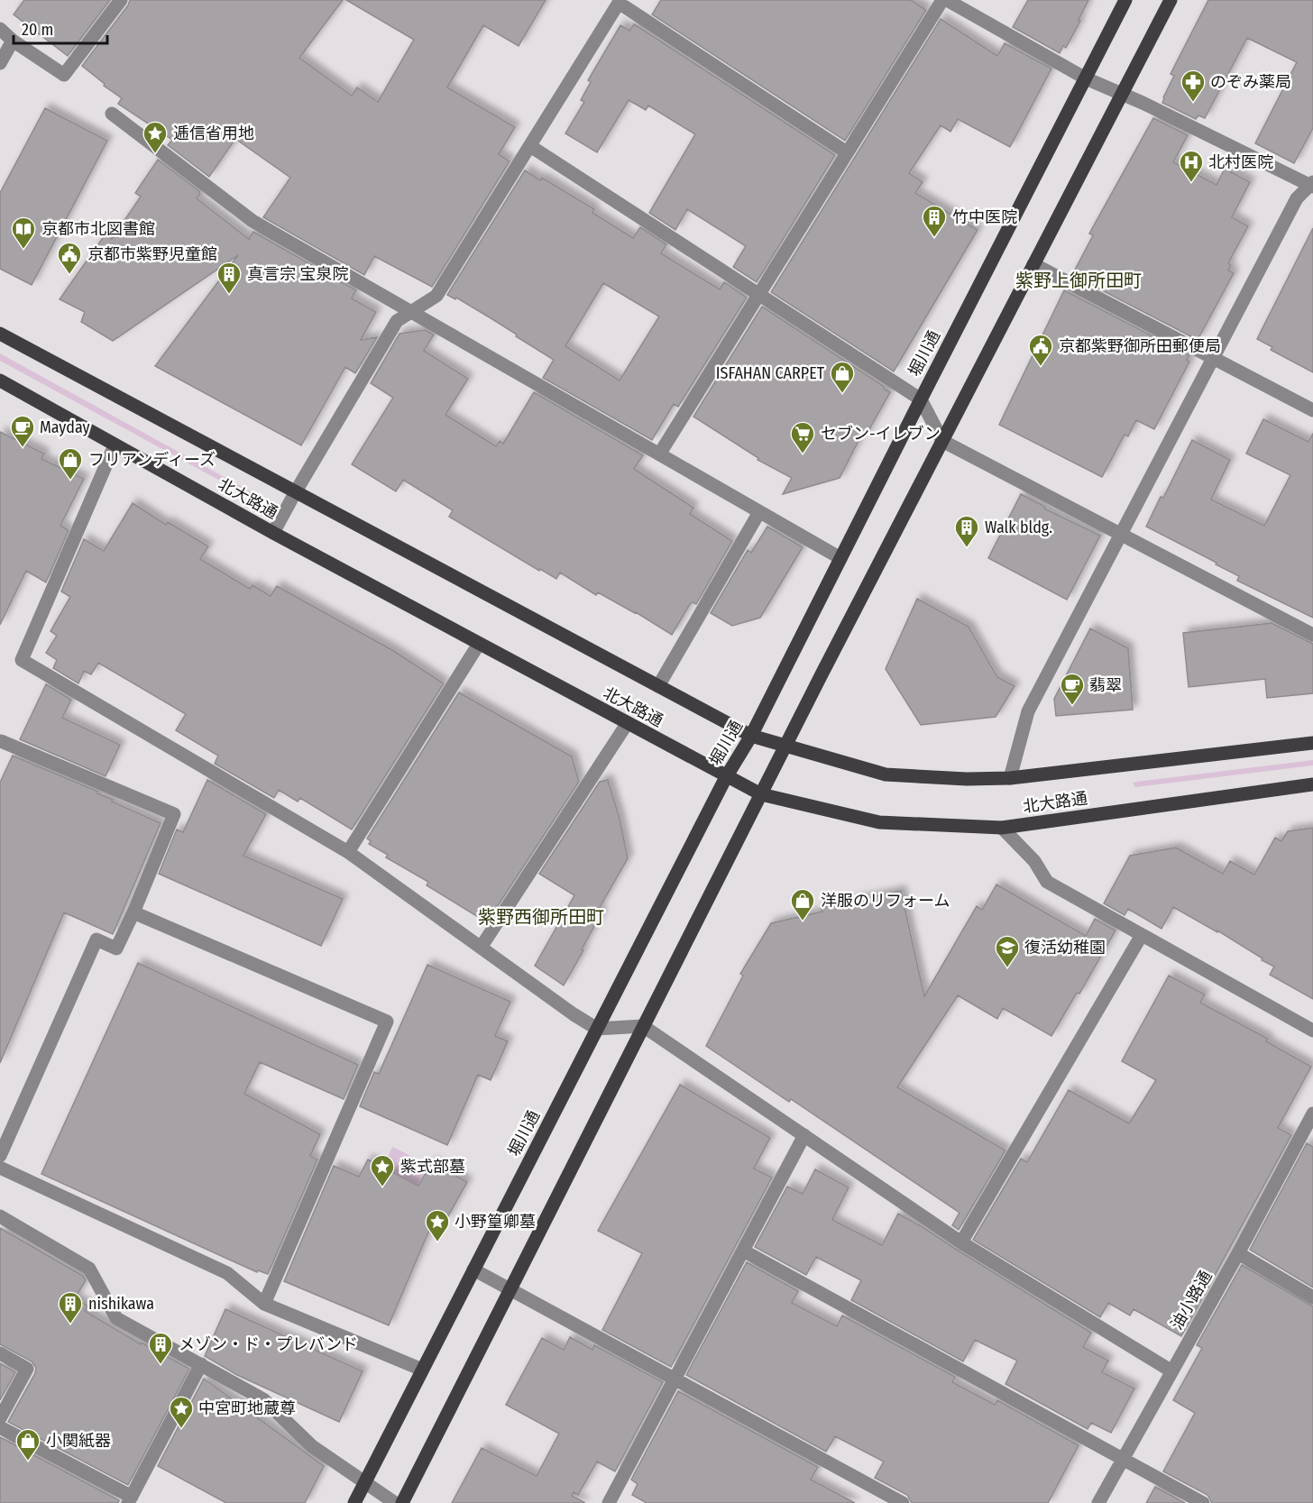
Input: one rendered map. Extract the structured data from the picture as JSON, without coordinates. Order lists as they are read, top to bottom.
{
  "streets": {
    "main road": ["堀川通", "北大路通"],
    "street": ["油小路通"]
  },
  "crossings": [
    ["堀川通", "北大路通"]
  ],
  "districts": ["紫野上御所田町", "紫野西御所田町"],
  "places": {
    "pharmacy": ["のぞみ薬局"],
    "place": [
      "逓信省用地",
      "紫式部墓",
      "小野篁卿墓",
      "中宮町地蔵尊"
    ],
    "hospital": ["北村医院"],
    "building": [
      "竹中医院",
      "真言宗 宝泉院",
      "Walk bldg.",
      "nishikawa",
      "メゾン・ド・プレバンド"
    ],
    "library": ["京都市北図書館"],
    "public building": ["京都市紫野児童館", "京都紫野御所田郵便局"],
    "shop": [
      "ISFAHAN CARPET",
      "フリアンディーズ",
      "洋服のリフォーム",
      "小関紙器"
    ],
    "cafe": ["Mayday", "翡翠"],
    "supermarket": ["セブン-イレブン"],
    "school or university": ["復活幼稚園"]
  },
  "scale_bar": "20 m"
}
